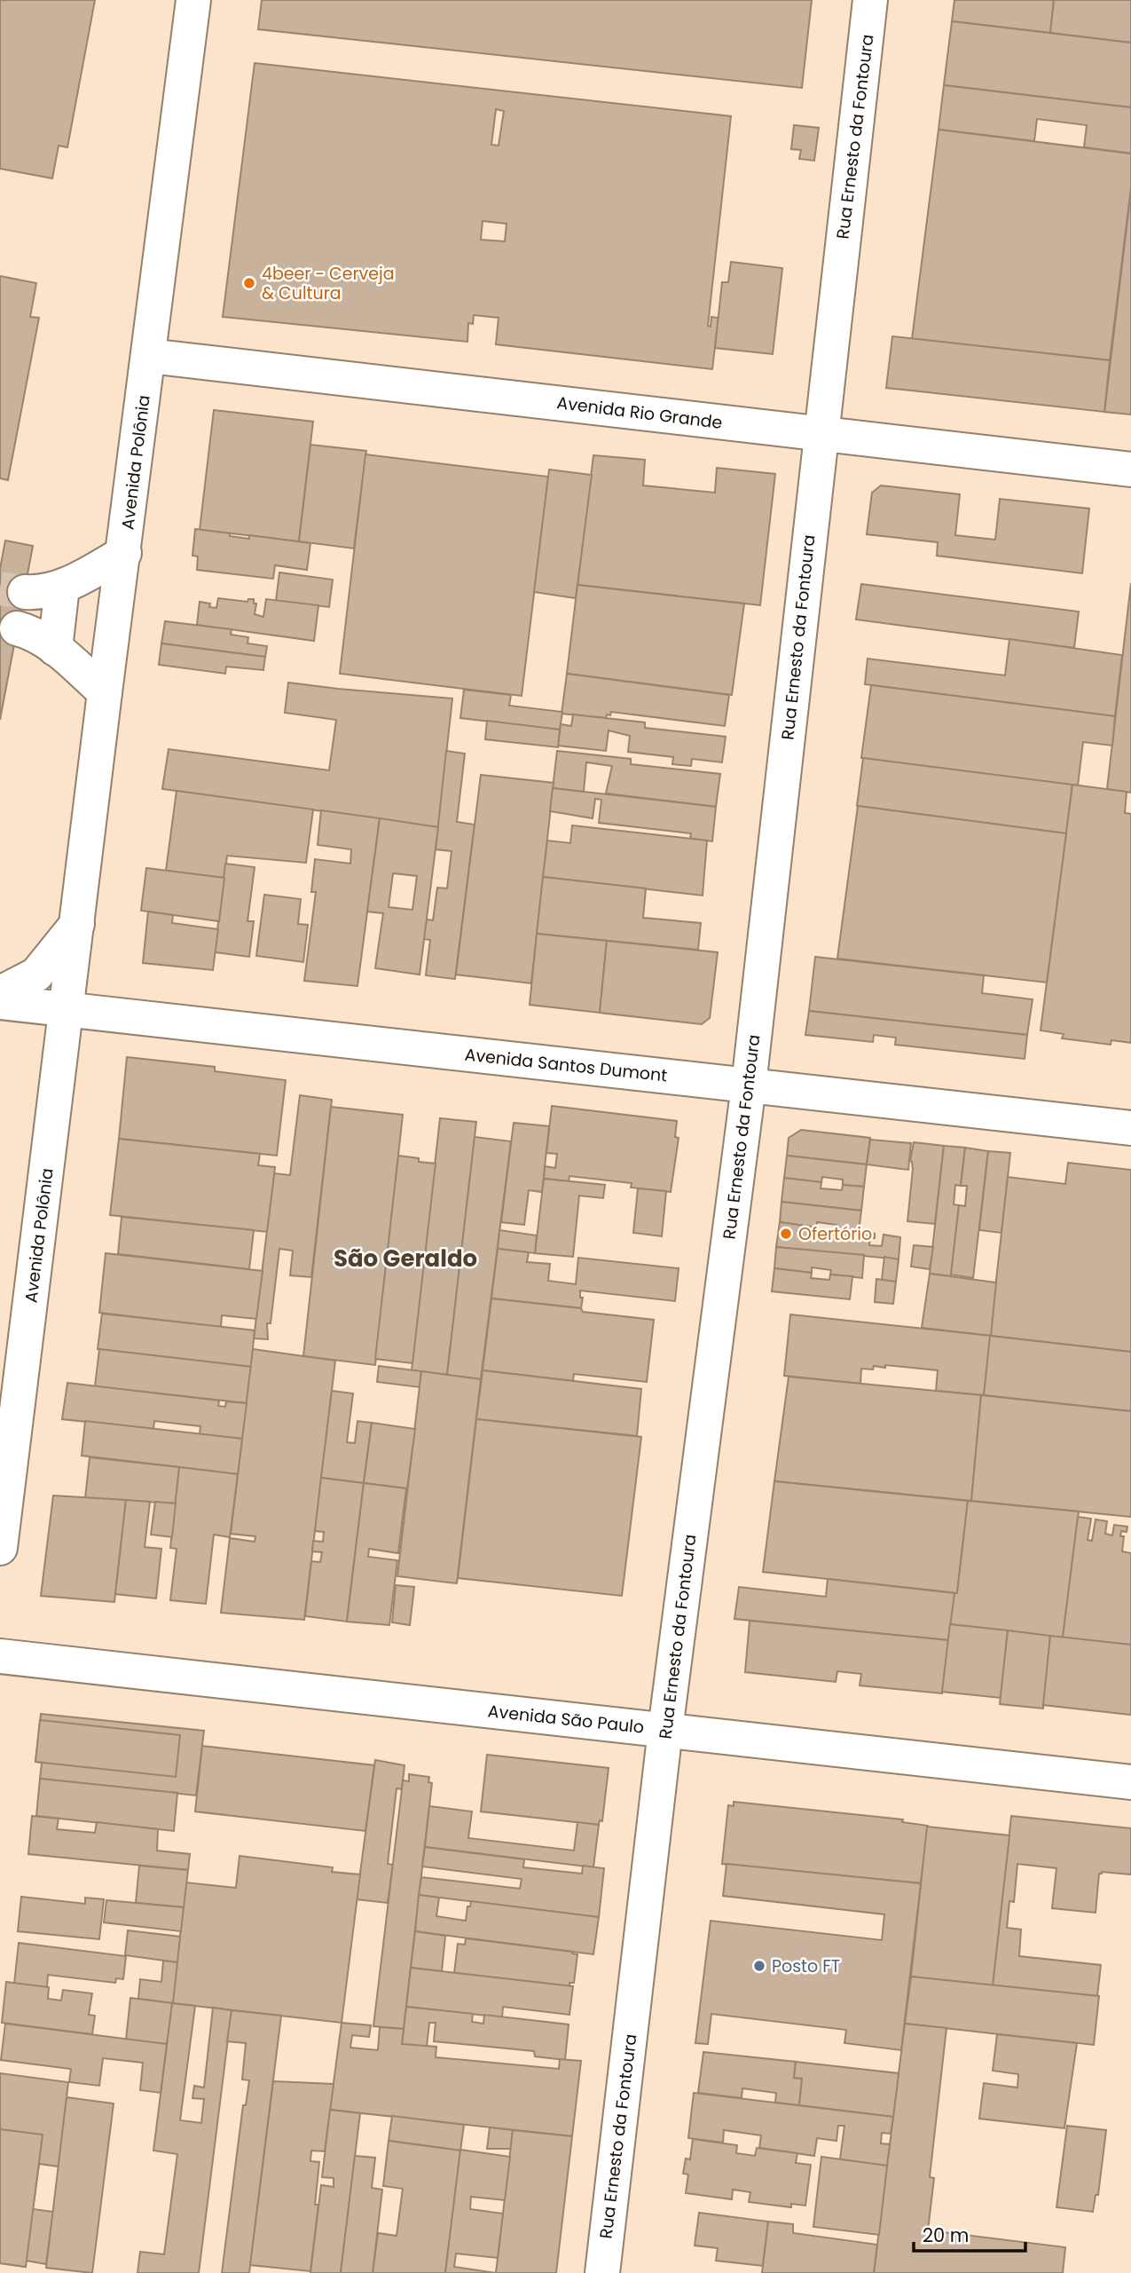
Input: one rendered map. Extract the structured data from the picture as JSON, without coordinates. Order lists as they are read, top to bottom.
{
  "streets": {
    "street": [
      "Rua Ernesto da Fontoura",
      "Avenida Rio Grande",
      "Avenida Polônia",
      "Avenida Santos Dumont",
      "Avenida São Paulo"
    ]
  },
  "crossings": [
    ["Rua Ernesto da Fontoura", "Avenida Rio Grande"],
    ["Rua Ernesto da Fontoura", "Avenida Santos Dumont"],
    ["Rua Ernesto da Fontoura", "Avenida São Paulo"],
    ["Avenida Rio Grande", "Avenida Polônia"],
    ["Avenida Polônia", "Avenida Santos Dumont"]
  ],
  "districts": ["São Geraldo"],
  "places": ["4beer - Cerveja & Cultura", "Ofertório", "Posto FT"],
  "scale_bar": "20 m"
}
